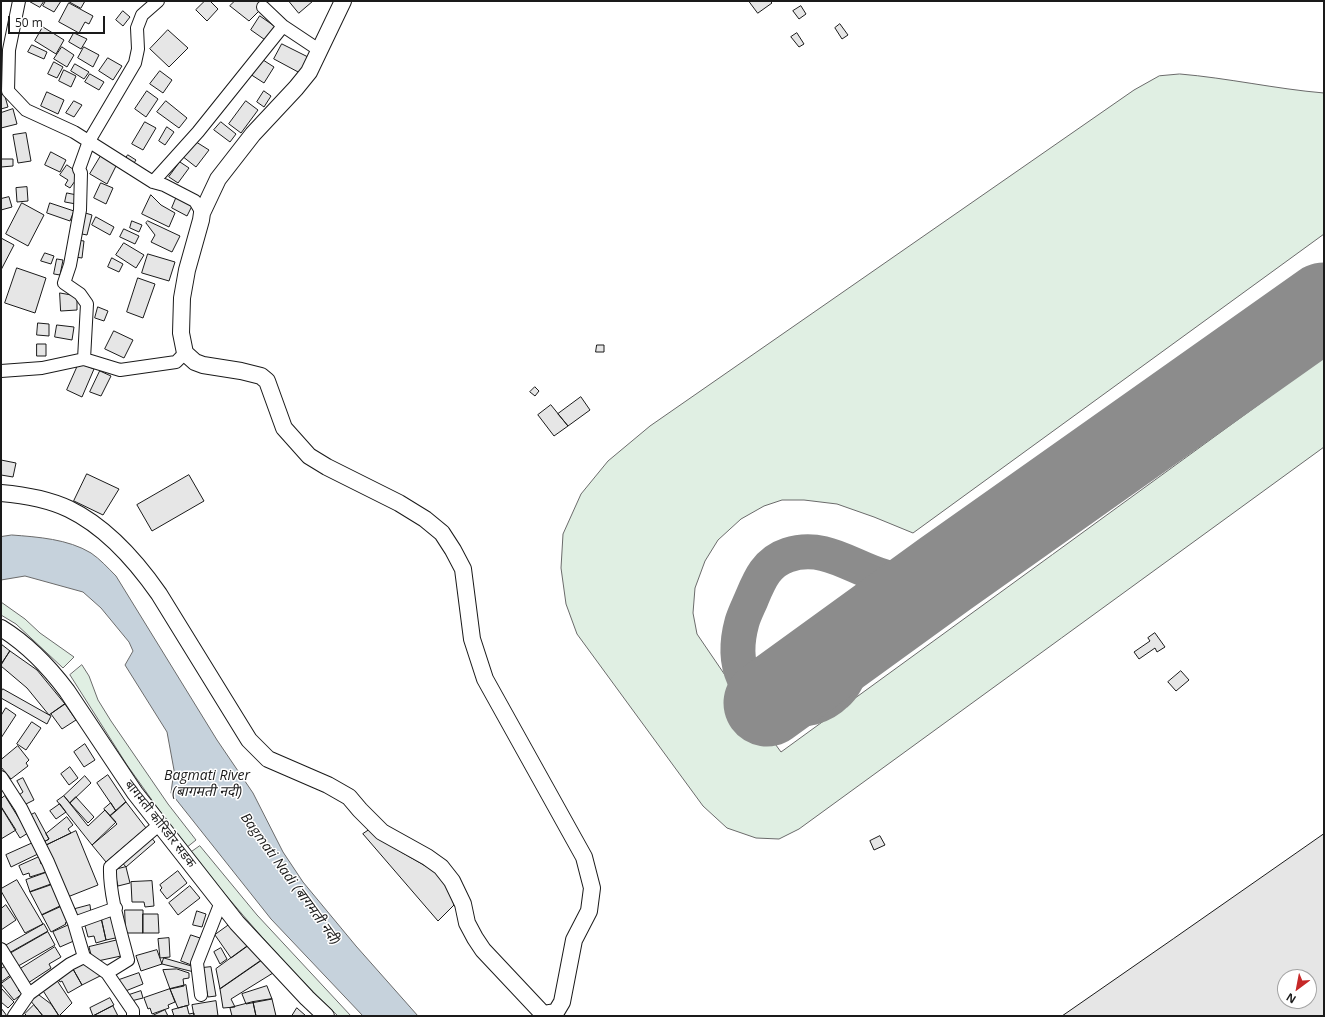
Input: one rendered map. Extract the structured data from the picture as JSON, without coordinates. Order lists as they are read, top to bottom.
{
  "streets": {
    "main road": ["बागमती कोरिडोर सडक"]
  },
  "water": ["Bagmati River (बागमती नदी)", "Bagmati Nadi (बागमती नदी)"],
  "scale_bar": "50 m",
  "north": "bottom left"
}
